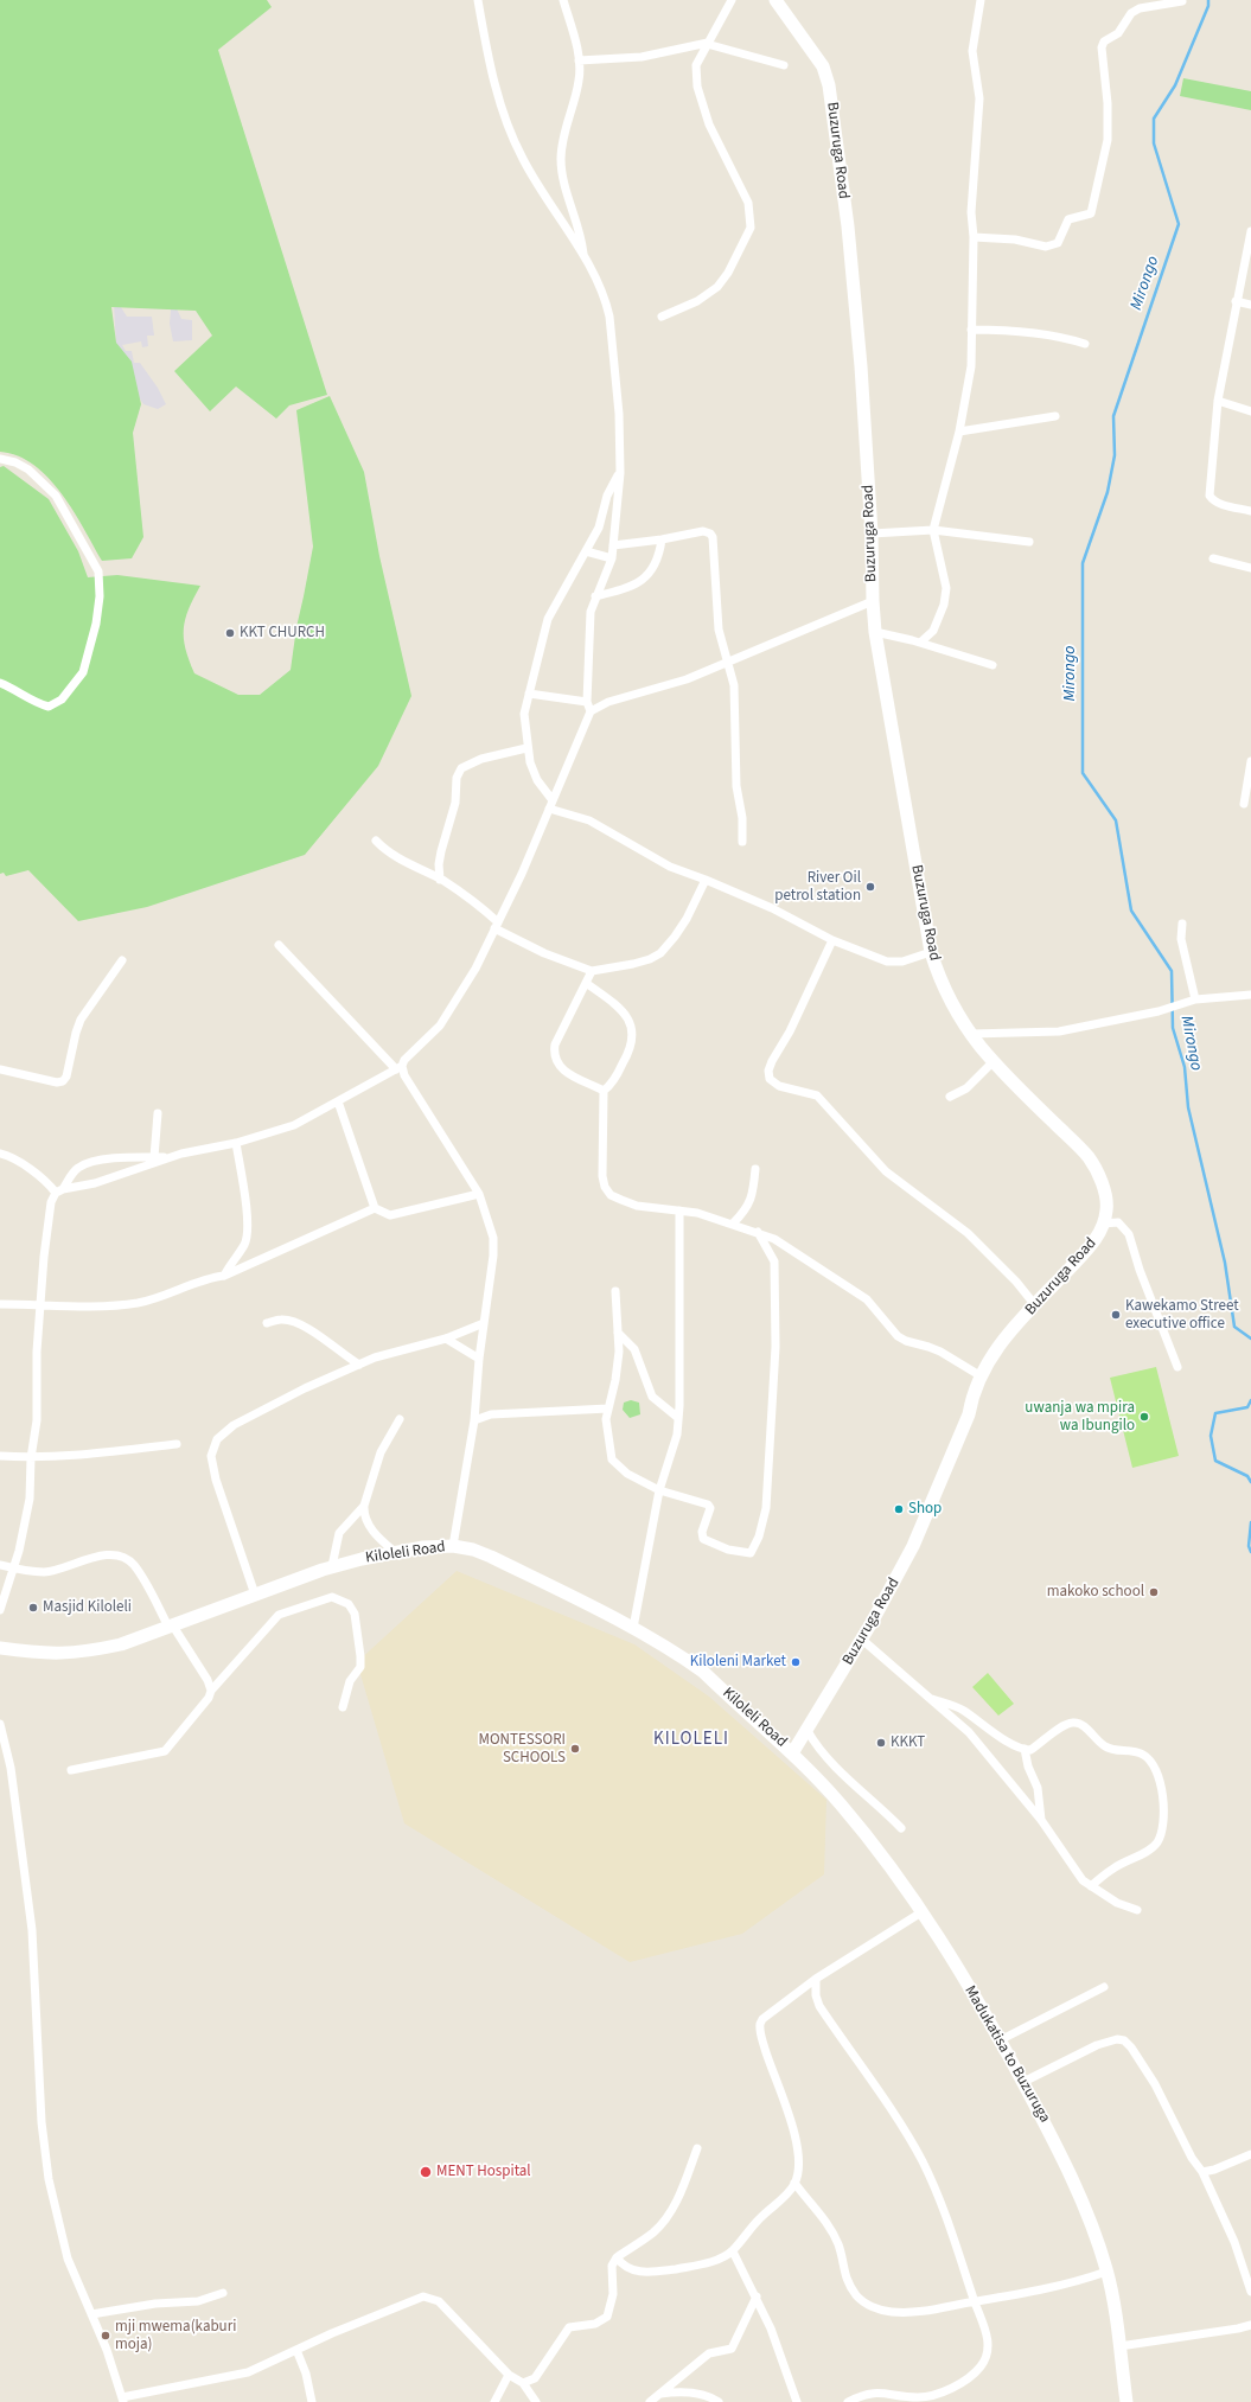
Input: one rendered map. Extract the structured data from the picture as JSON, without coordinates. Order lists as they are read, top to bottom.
{
  "streets": {
    "main road": ["Buzuruga Road", "Kiloleli Road", "Madukatisa to Buzuruga"]
  },
  "crossings": [
    ["Buzuruga Road", "Kiloleli Road"],
    ["Buzuruga Road", "Madukatisa to Buzuruga"],
    ["Kiloleli Road", "Madukatisa to Buzuruga"]
  ],
  "districts": ["KILOLELI"],
  "water": ["Mirongo"],
  "places": [
    "KKT CHURCH",
    "River Oil petrol station",
    "Kawekamo Street executive office",
    "uwanja wa mpira wa Ibungilo",
    "Shop",
    "makoko school",
    "Masjid Kiloleli",
    "Kiloleni Market",
    "KKKT",
    "MONTESSORI SCHOOLS",
    "MENT Hospital",
    "mji mwema(kaburi moja)"
  ]
}
